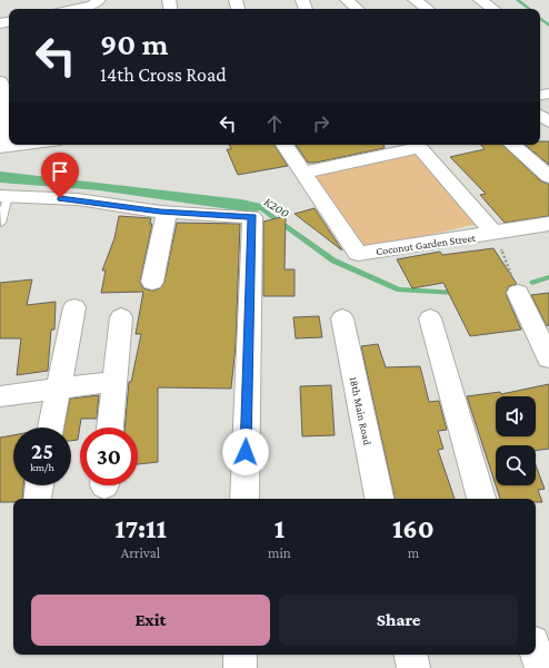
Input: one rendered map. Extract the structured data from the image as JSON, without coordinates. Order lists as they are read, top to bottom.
{
  "streets": {
    "street": ["Coconut Garden Street", "18th Main Road"]
  },
  "water": ["K200"],
  "page": {
    "turn": ["90 m", "14th Cross Road"],
    "speed": "25 km/h",
    "limit": "30",
    "eta": [
      "17:11",
      "Arrival",
      "1",
      "min",
      "160",
      "m"
    ],
    "buttons": ["Exit", "Share"]
  }
}
